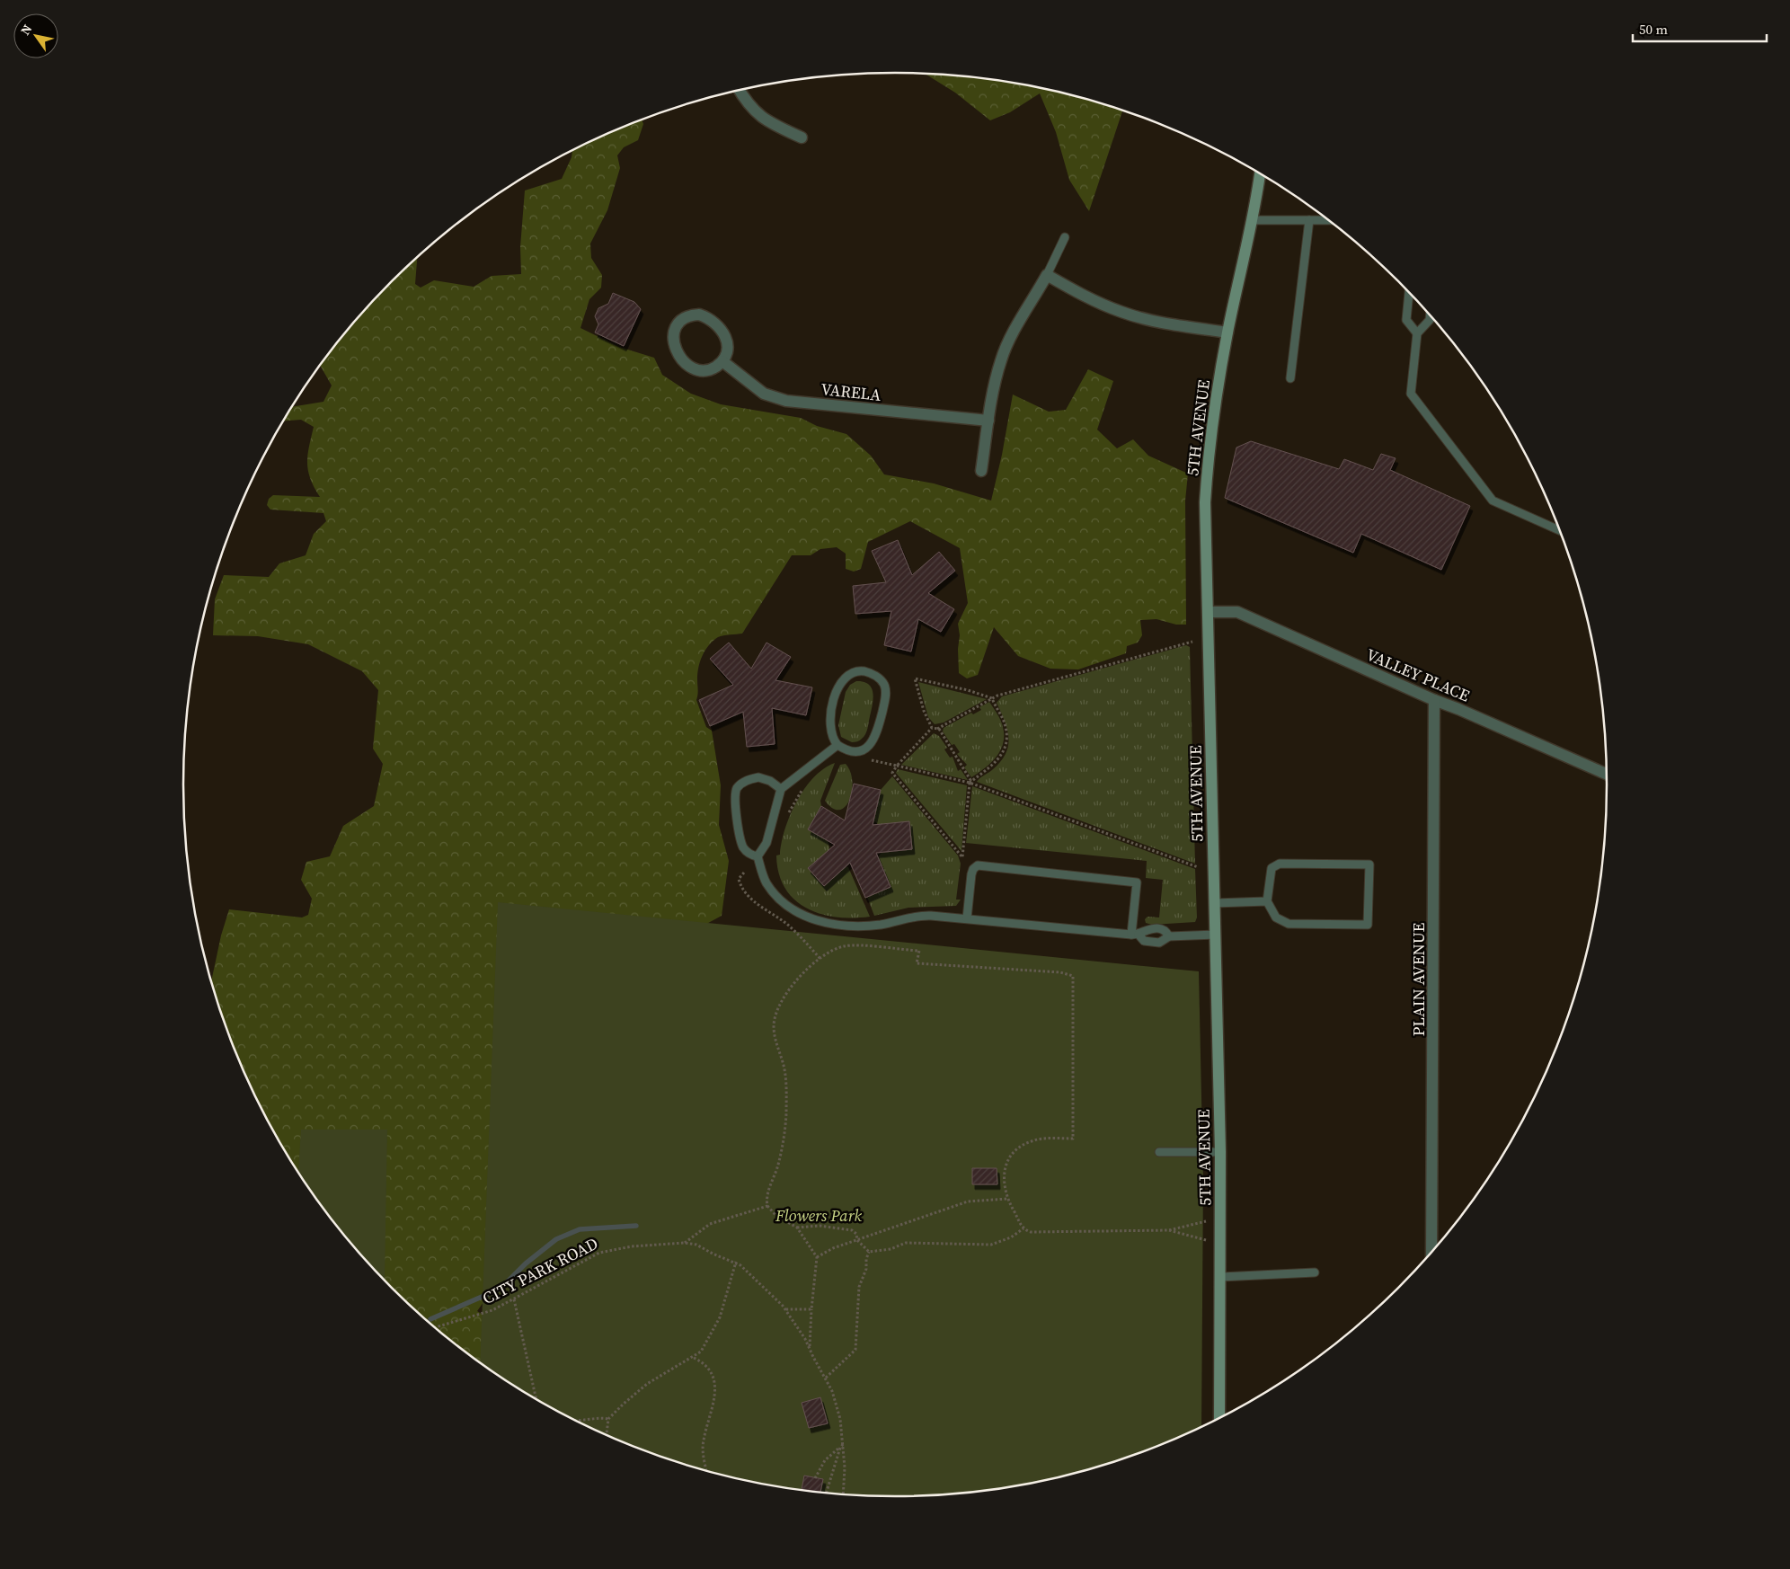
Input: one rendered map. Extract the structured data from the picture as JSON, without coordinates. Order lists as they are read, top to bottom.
{
  "streets": {
    "street": [
      "VARELA",
      "5TH AVENUE",
      "VALLEY PLACE",
      "PLAIN AVENUE"
    ],
    "path": ["CITY PARK ROAD"]
  },
  "crossings": [
    ["5TH AVENUE", "VALLEY PLACE"],
    ["VALLEY PLACE", "PLAIN AVENUE"]
  ],
  "parks": ["Flowers Park"],
  "scale_bar": "50 m",
  "north": "top left"
}
